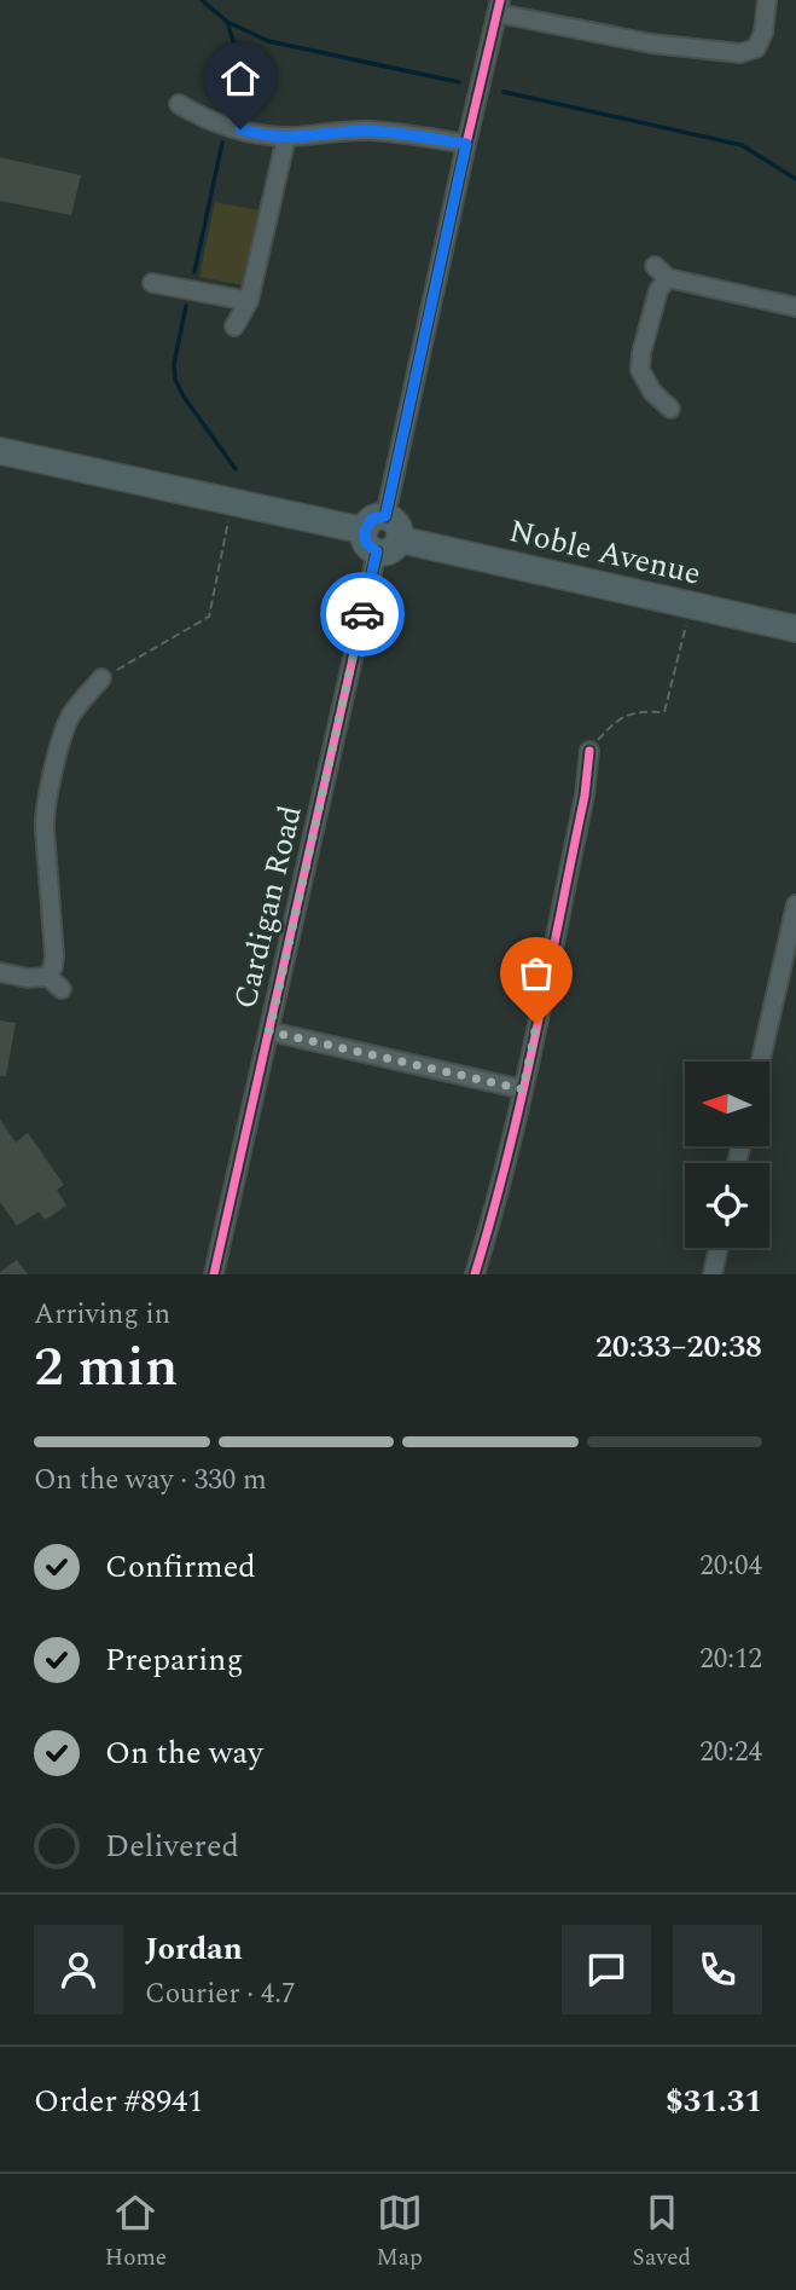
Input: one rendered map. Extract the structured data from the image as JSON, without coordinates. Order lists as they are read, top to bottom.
{
  "streets": {
    "street": ["Noble Avenue", "Cardigan Road"]
  },
  "crossings": [
    ["Noble Avenue", "Cardigan Road"]
  ],
  "north": "left",
  "page": {
    "heading": ["2 min", "Arriving in", "20:33–20:38"],
    "panel": [
      "Jordan",
      "Courier · 4.7",
      "Order #8941",
      "$31.31"
    ],
    "bar": "On the way · 330 m",
    "list": [
      ["Confirmed", "20:04"],
      ["Preparing", "20:12"],
      ["On the way", "20:24"],
      "Delivered"
    ],
    "tabs": ["Home", "Map", "Saved"]
  }
}
